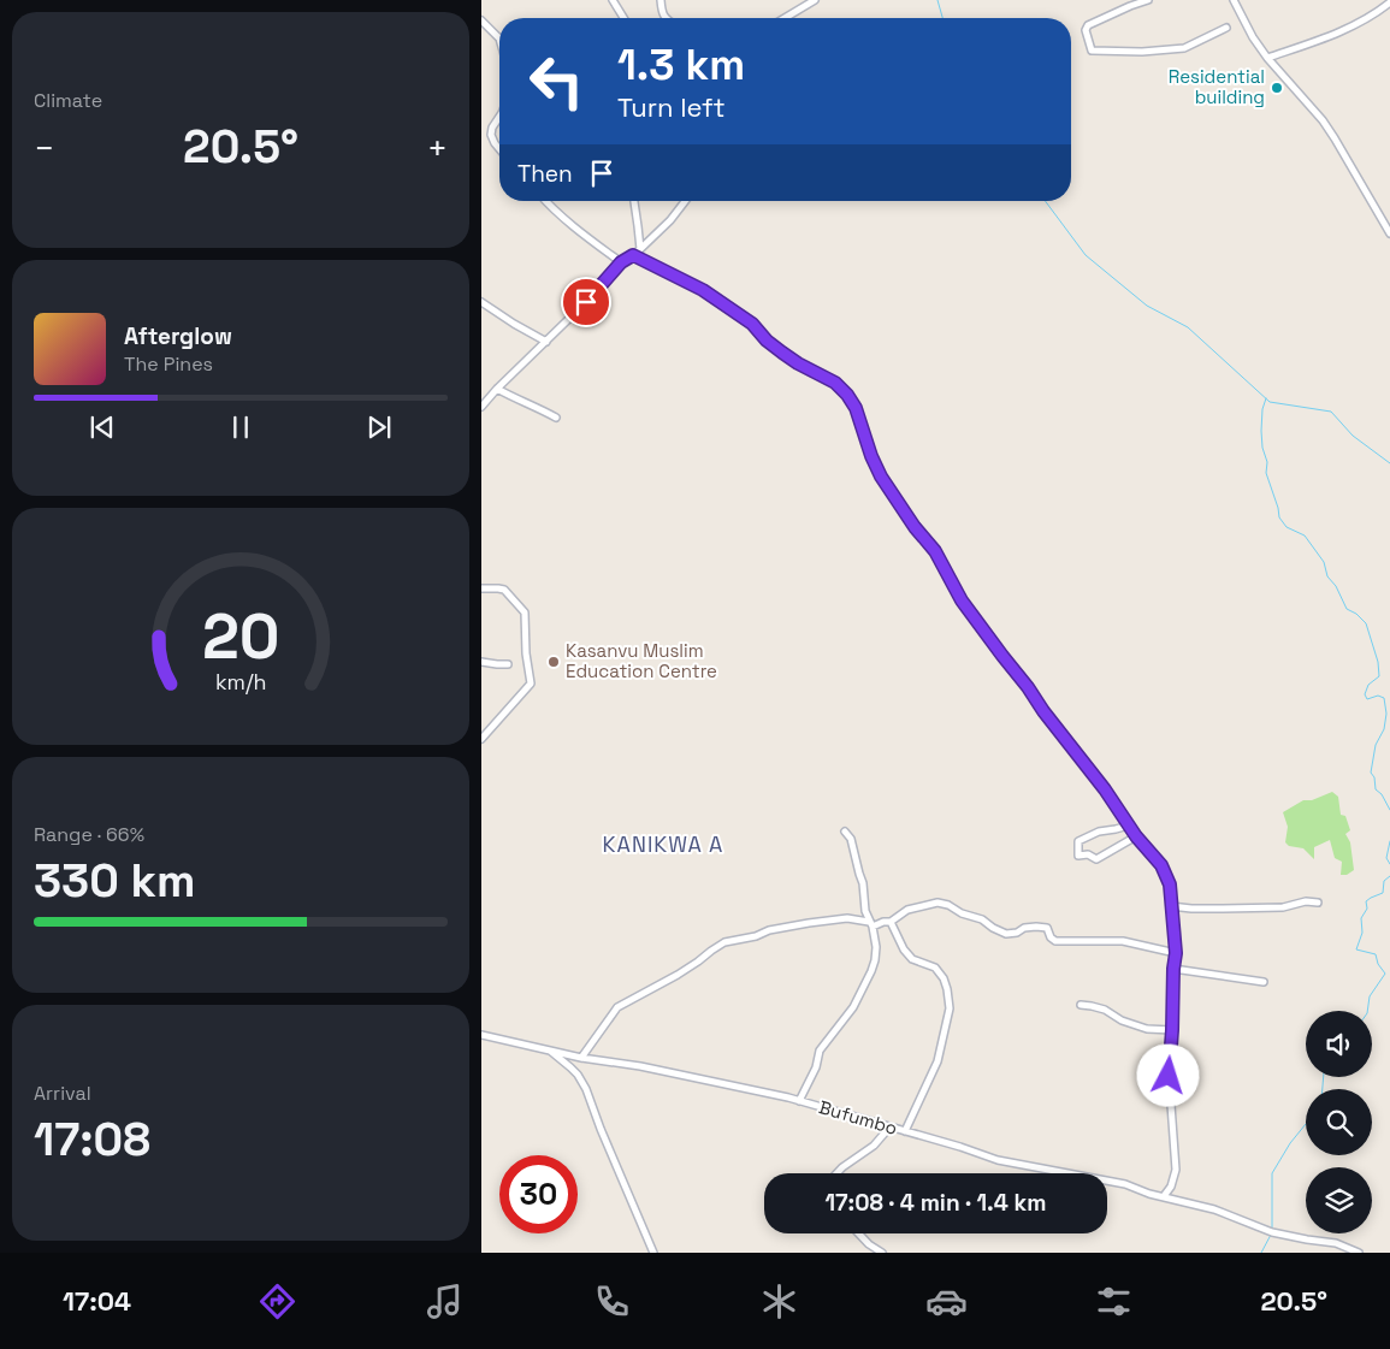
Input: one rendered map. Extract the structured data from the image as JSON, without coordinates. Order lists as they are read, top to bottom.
{
  "streets": {
    "street": ["Bufumbo"]
  },
  "districts": ["KANIKWA A"],
  "places": ["Residential building", "Kasanvu Muslim Education Centre"],
  "page": {
    "tile": [
      "Climate",
      ["Range · 66%", "330 km"],
      ["Arrival", "17:08"]
    ],
    "turn": ["1.3 km", "Turn left"],
    "heat": ["−", "20.5°", "+"],
    "then": "Then",
    "song": ["Afterglow", "The Pines"],
    "limit": "30",
    "trip": "17:08 · 4 min · 1.4 km",
    "tabs": ["17:04", "20.5°"],
    "gauge": ["20", "km/h"]
  }
}
